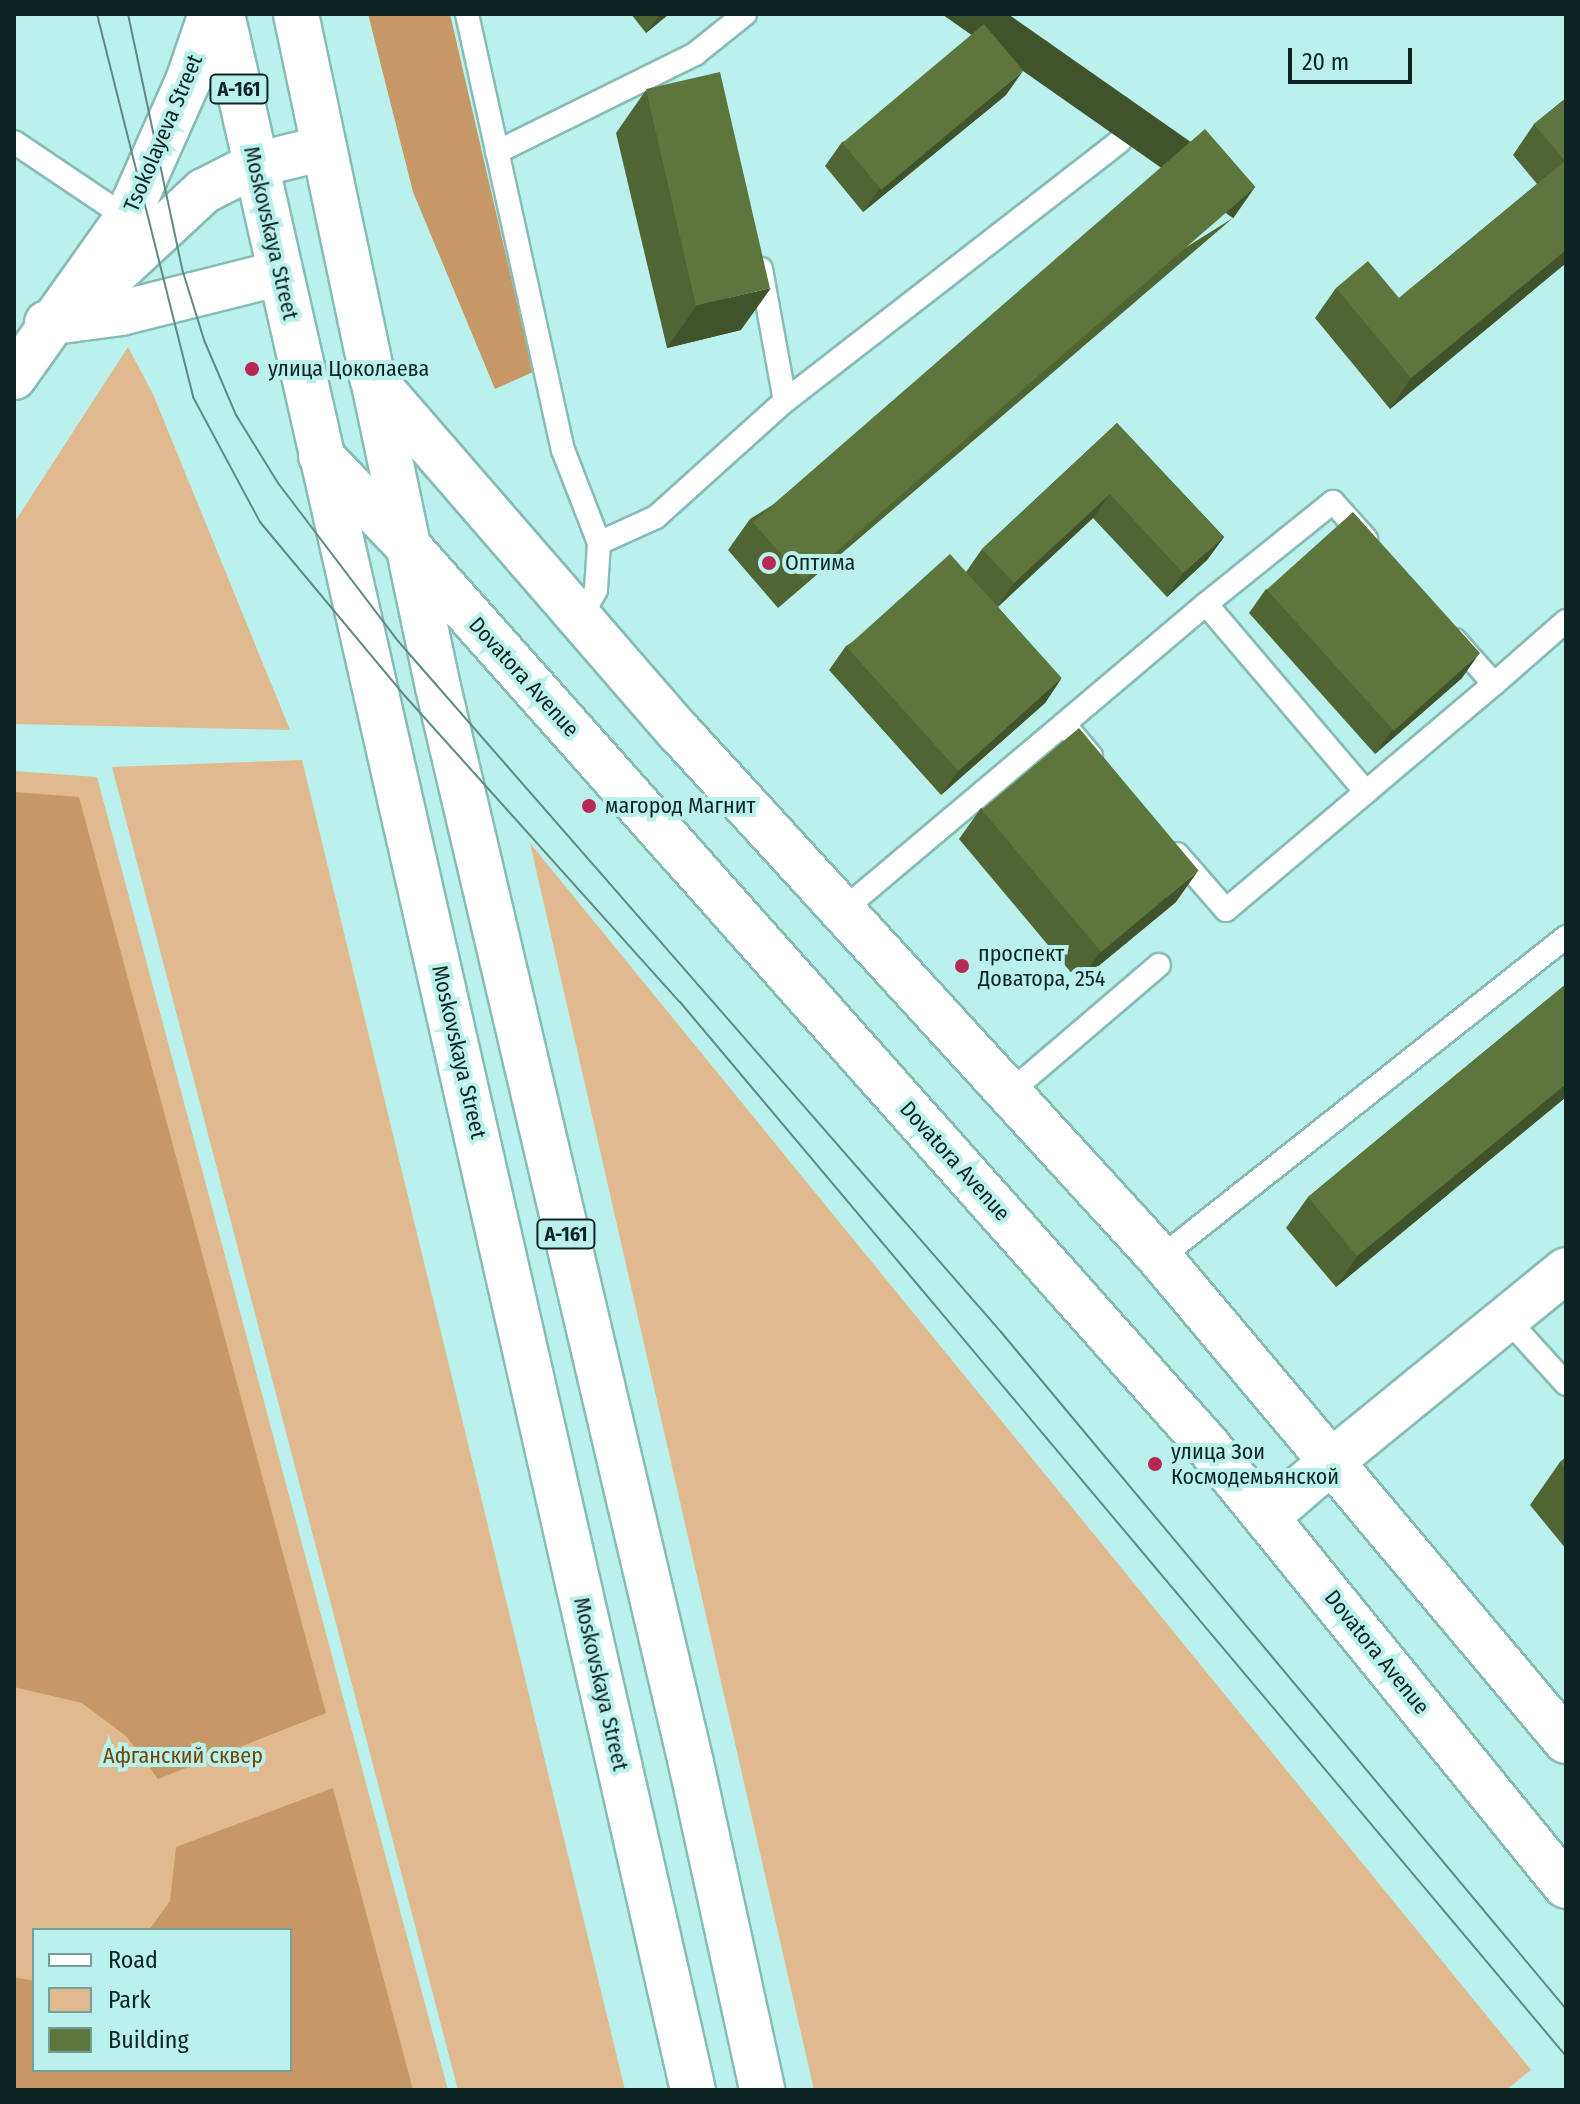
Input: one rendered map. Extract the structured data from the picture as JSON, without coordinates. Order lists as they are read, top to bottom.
{
  "streets": {
    "main road": [
      "А-161",
      "Tsokolayeva Street",
      "Moskovskaya Street",
      "Dovatora Avenue"
    ]
  },
  "crossings": [
    ["А-161", "Tsokolayeva Street"],
    ["А-161", "Dovatora Avenue"],
    ["Tsokolayeva Street", "Moskovskaya Street"],
    ["Moskovskaya Street", "Dovatora Avenue"]
  ],
  "parks": ["Афганский сквер"],
  "places": [
    "улица Цоколаева",
    "Оптима",
    "магород Магнит",
    "проспект Доватора, 254",
    "улица Зои Космодемьянской"
  ],
  "legend": ["Road", "Park", "Building"],
  "scale_bar": "20 m"
}
